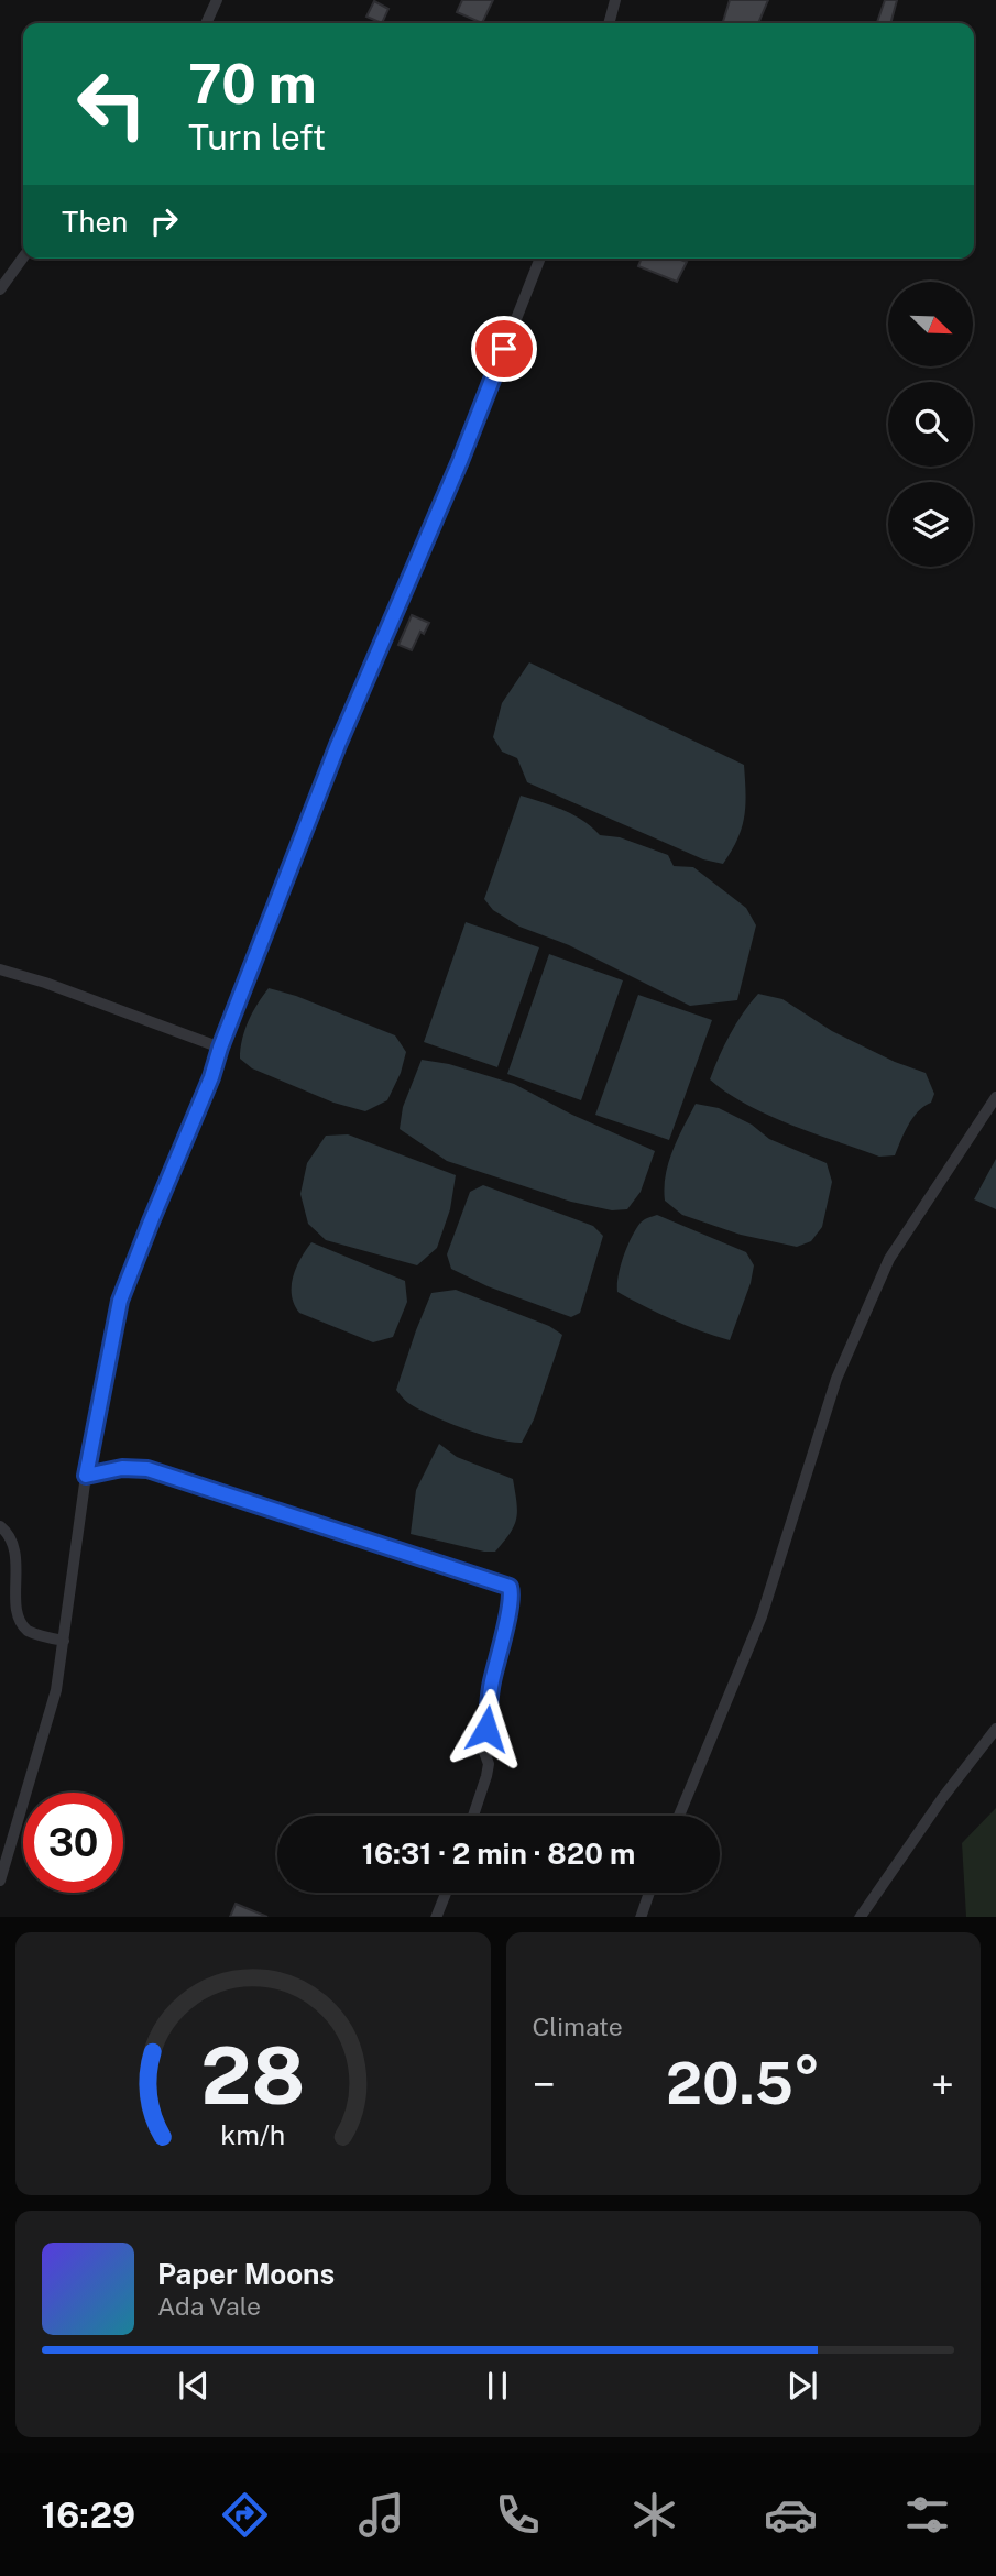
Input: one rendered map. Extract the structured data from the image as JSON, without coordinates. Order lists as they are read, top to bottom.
{
  "north": "bottom right",
  "page": {
    "turn": ["70 m", "Turn left"],
    "then": "Then",
    "limit": "30",
    "trip": "16:31 · 2 min · 820 m",
    "tile": "Climate",
    "heat": ["−", "20.5°", "+"],
    "song": ["Paper Moons", "Ada Vale"],
    "tabs": "16:29",
    "gauge": ["28", "km/h"]
  }
}
